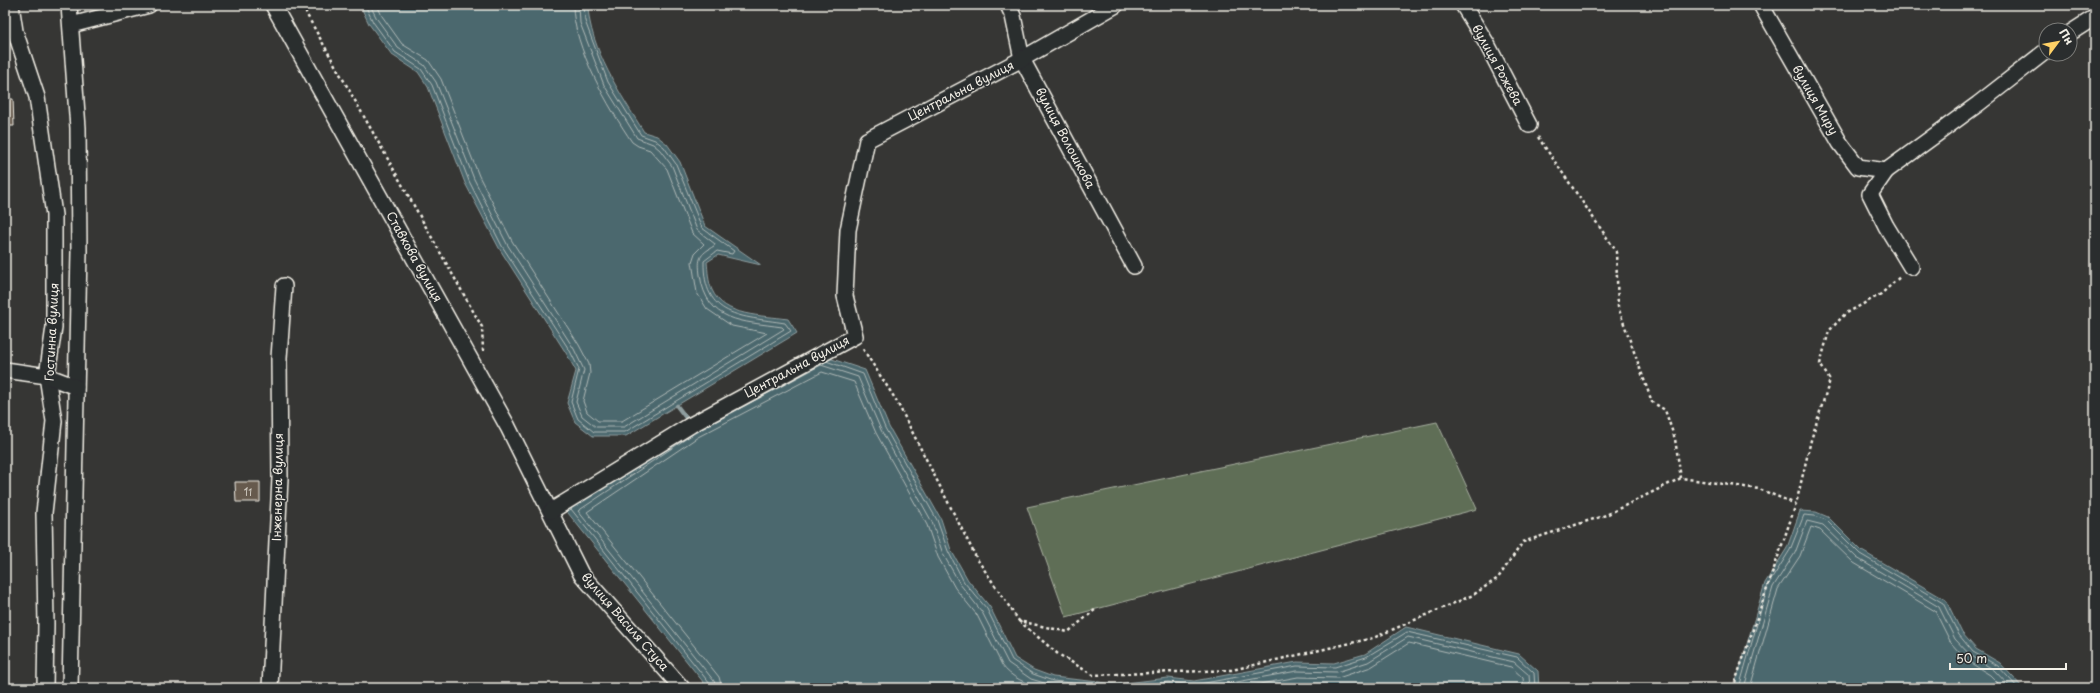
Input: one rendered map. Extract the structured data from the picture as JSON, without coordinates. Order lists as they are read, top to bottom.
{
  "streets": {
    "street": [
      "вулиця Рожева",
      "Центральна вулиця",
      "вулиця Миру",
      "вулиця Волошкова",
      "Ставкова вулиця",
      "Гостинна вулиця",
      "Інженерна вулиця",
      "вулиця Василя Стуса"
    ]
  },
  "crossings": [
    ["Центральна вулиця", "вулиця Волошкова"],
    ["Центральна вулиця", "Ставкова вулиця"],
    ["Центральна вулиця", "вулиця Василя Стуса"],
    ["Ставкова вулиця", "вулиця Василя Стуса"]
  ],
  "house_numbers": ["11"],
  "scale_bar": "50 m",
  "north": "top right"
}
